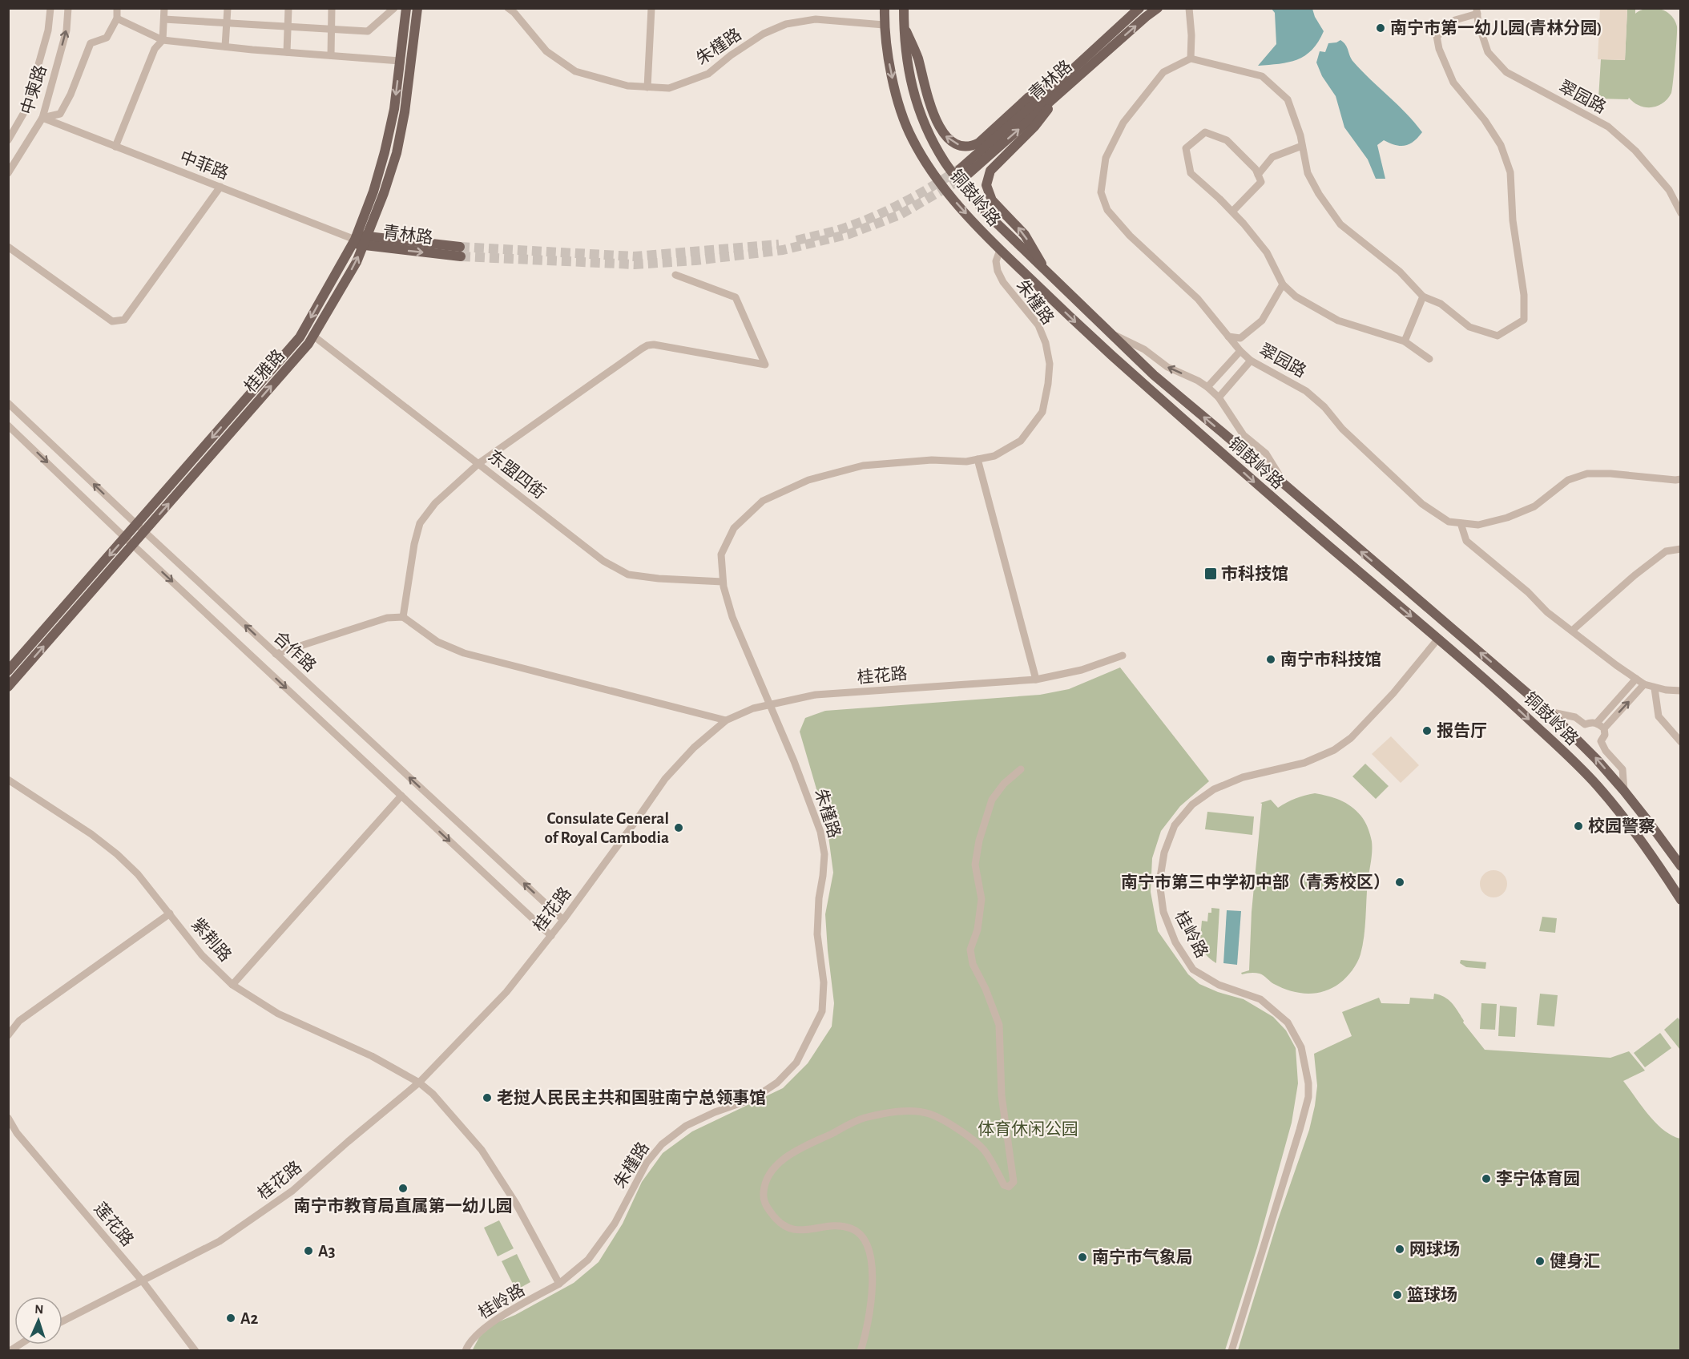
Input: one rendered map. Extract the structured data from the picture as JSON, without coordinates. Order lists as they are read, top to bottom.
{
  "streets": {
    "main road": ["青林路", "铜鼓岭路", "桂雅路"],
    "street": [
      "朱槿路",
      "中柬路",
      "翠园路",
      "中菲路",
      "东盟四街",
      "合作路",
      "桂花路",
      "桂岭路",
      "紫荆路",
      "莲花路"
    ]
  },
  "crossings": [
    ["朱槿路", "铜鼓岭路"],
    ["朱槿路", "东盟四街"],
    ["朱槿路", "桂花路"],
    ["朱槿路", "桂岭路"],
    ["青林路", "中菲路"],
    ["青林路", "桂雅路"],
    ["中柬路", "中菲路"],
    ["中菲路", "桂雅路"],
    ["铜鼓岭路", "桂岭路"],
    ["桂雅路", "东盟四街"],
    ["桂雅路", "合作路"],
    ["合作路", "桂花路"],
    ["桂花路", "紫荆路"],
    ["桂花路", "莲花路"]
  ],
  "parks": ["体育休闲公园"],
  "places": {
    "other": [
      "南宁市第一幼儿园(青林分园)",
      "南宁市科技馆",
      "报告厅",
      "校园警察",
      "Consulate General of Royal Cambodia",
      "南宁市第三中学初中部（青秀校区）",
      "老挝人民民主共和国驻南宁总领事馆",
      "李宁体育园",
      "南宁市教育局直属第一幼儿园",
      "网球场",
      "A3",
      "南宁市气象局",
      "健身汇",
      "篮球场",
      "A2"
    ],
    "transit": ["市科技馆"]
  },
  "north": "top"
}
